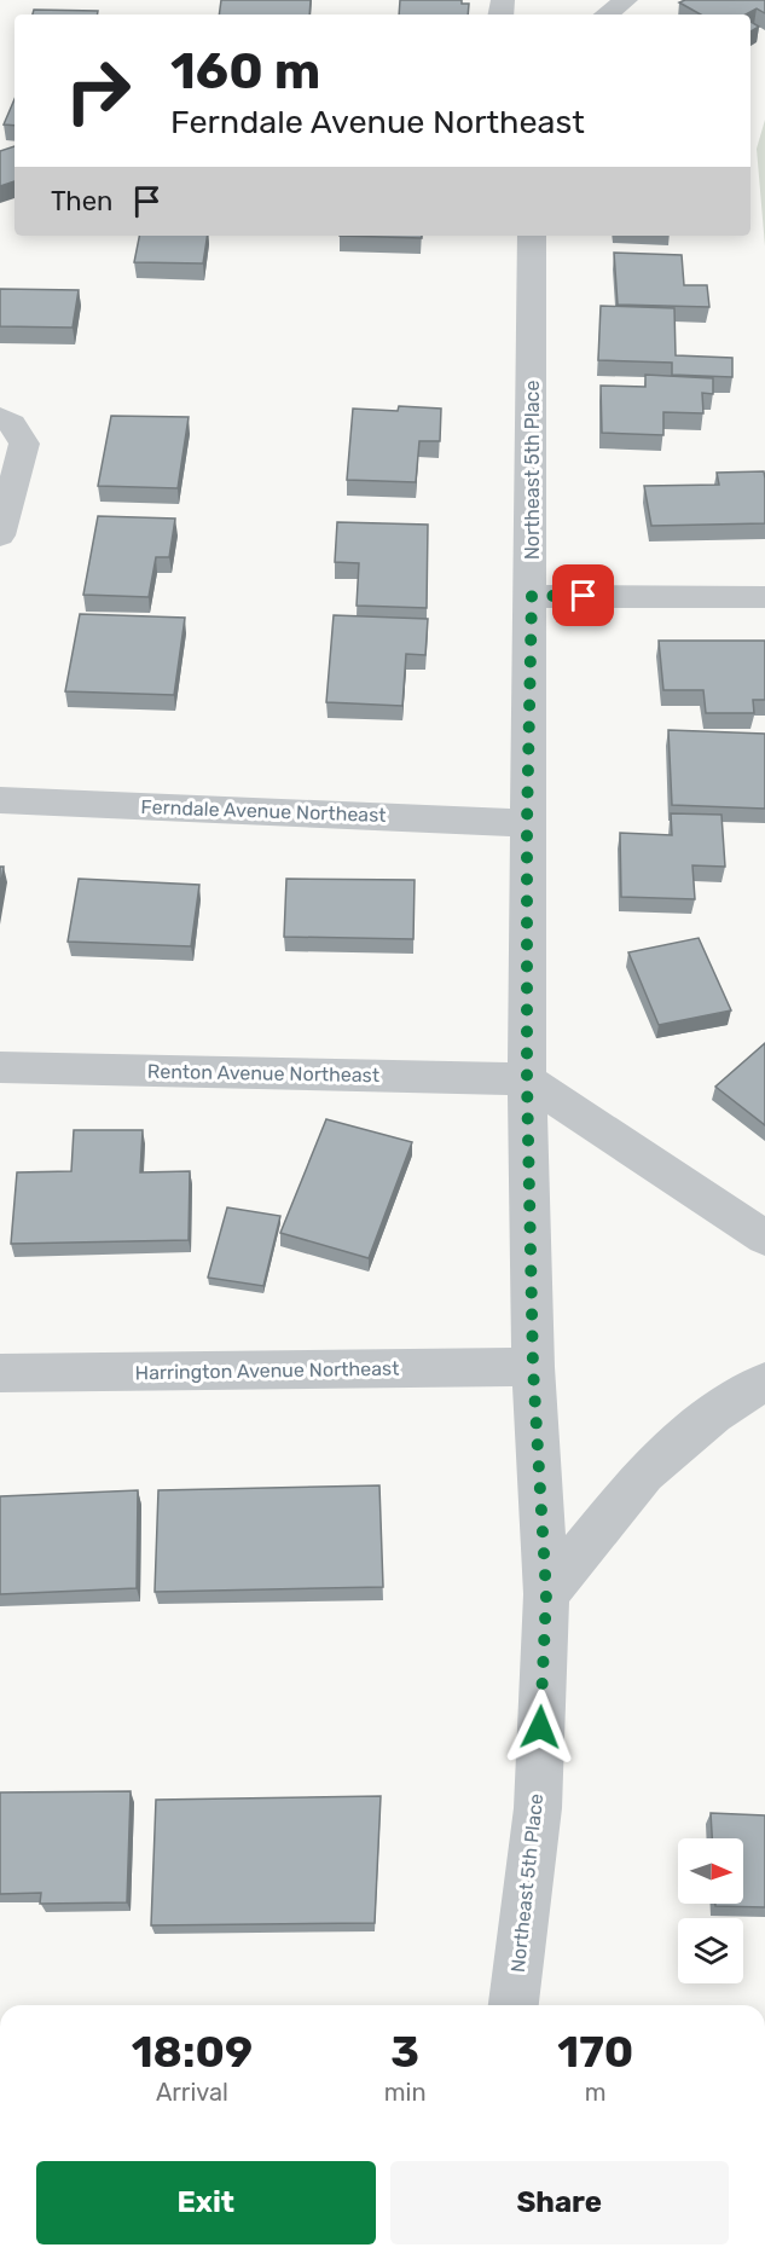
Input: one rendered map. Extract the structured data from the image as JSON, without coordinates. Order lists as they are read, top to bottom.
{
  "streets": {
    "street": [
      "Northeast 5th Place",
      "Ferndale Avenue Northeast",
      "Renton Avenue Northeast",
      "Harrington Avenue Northeast"
    ]
  },
  "crossings": [
    ["Northeast 5th Place", "Ferndale Avenue Northeast"],
    ["Northeast 5th Place", "Renton Avenue Northeast"],
    ["Northeast 5th Place", "Harrington Avenue Northeast"]
  ],
  "north": "right",
  "page": {
    "turn": ["160 m", "Ferndale Avenue Northeast"],
    "then": "Then",
    "eta": [
      "18:09",
      "Arrival",
      "3",
      "min",
      "170",
      "m"
    ],
    "buttons": ["Exit", "Share"]
  }
}
